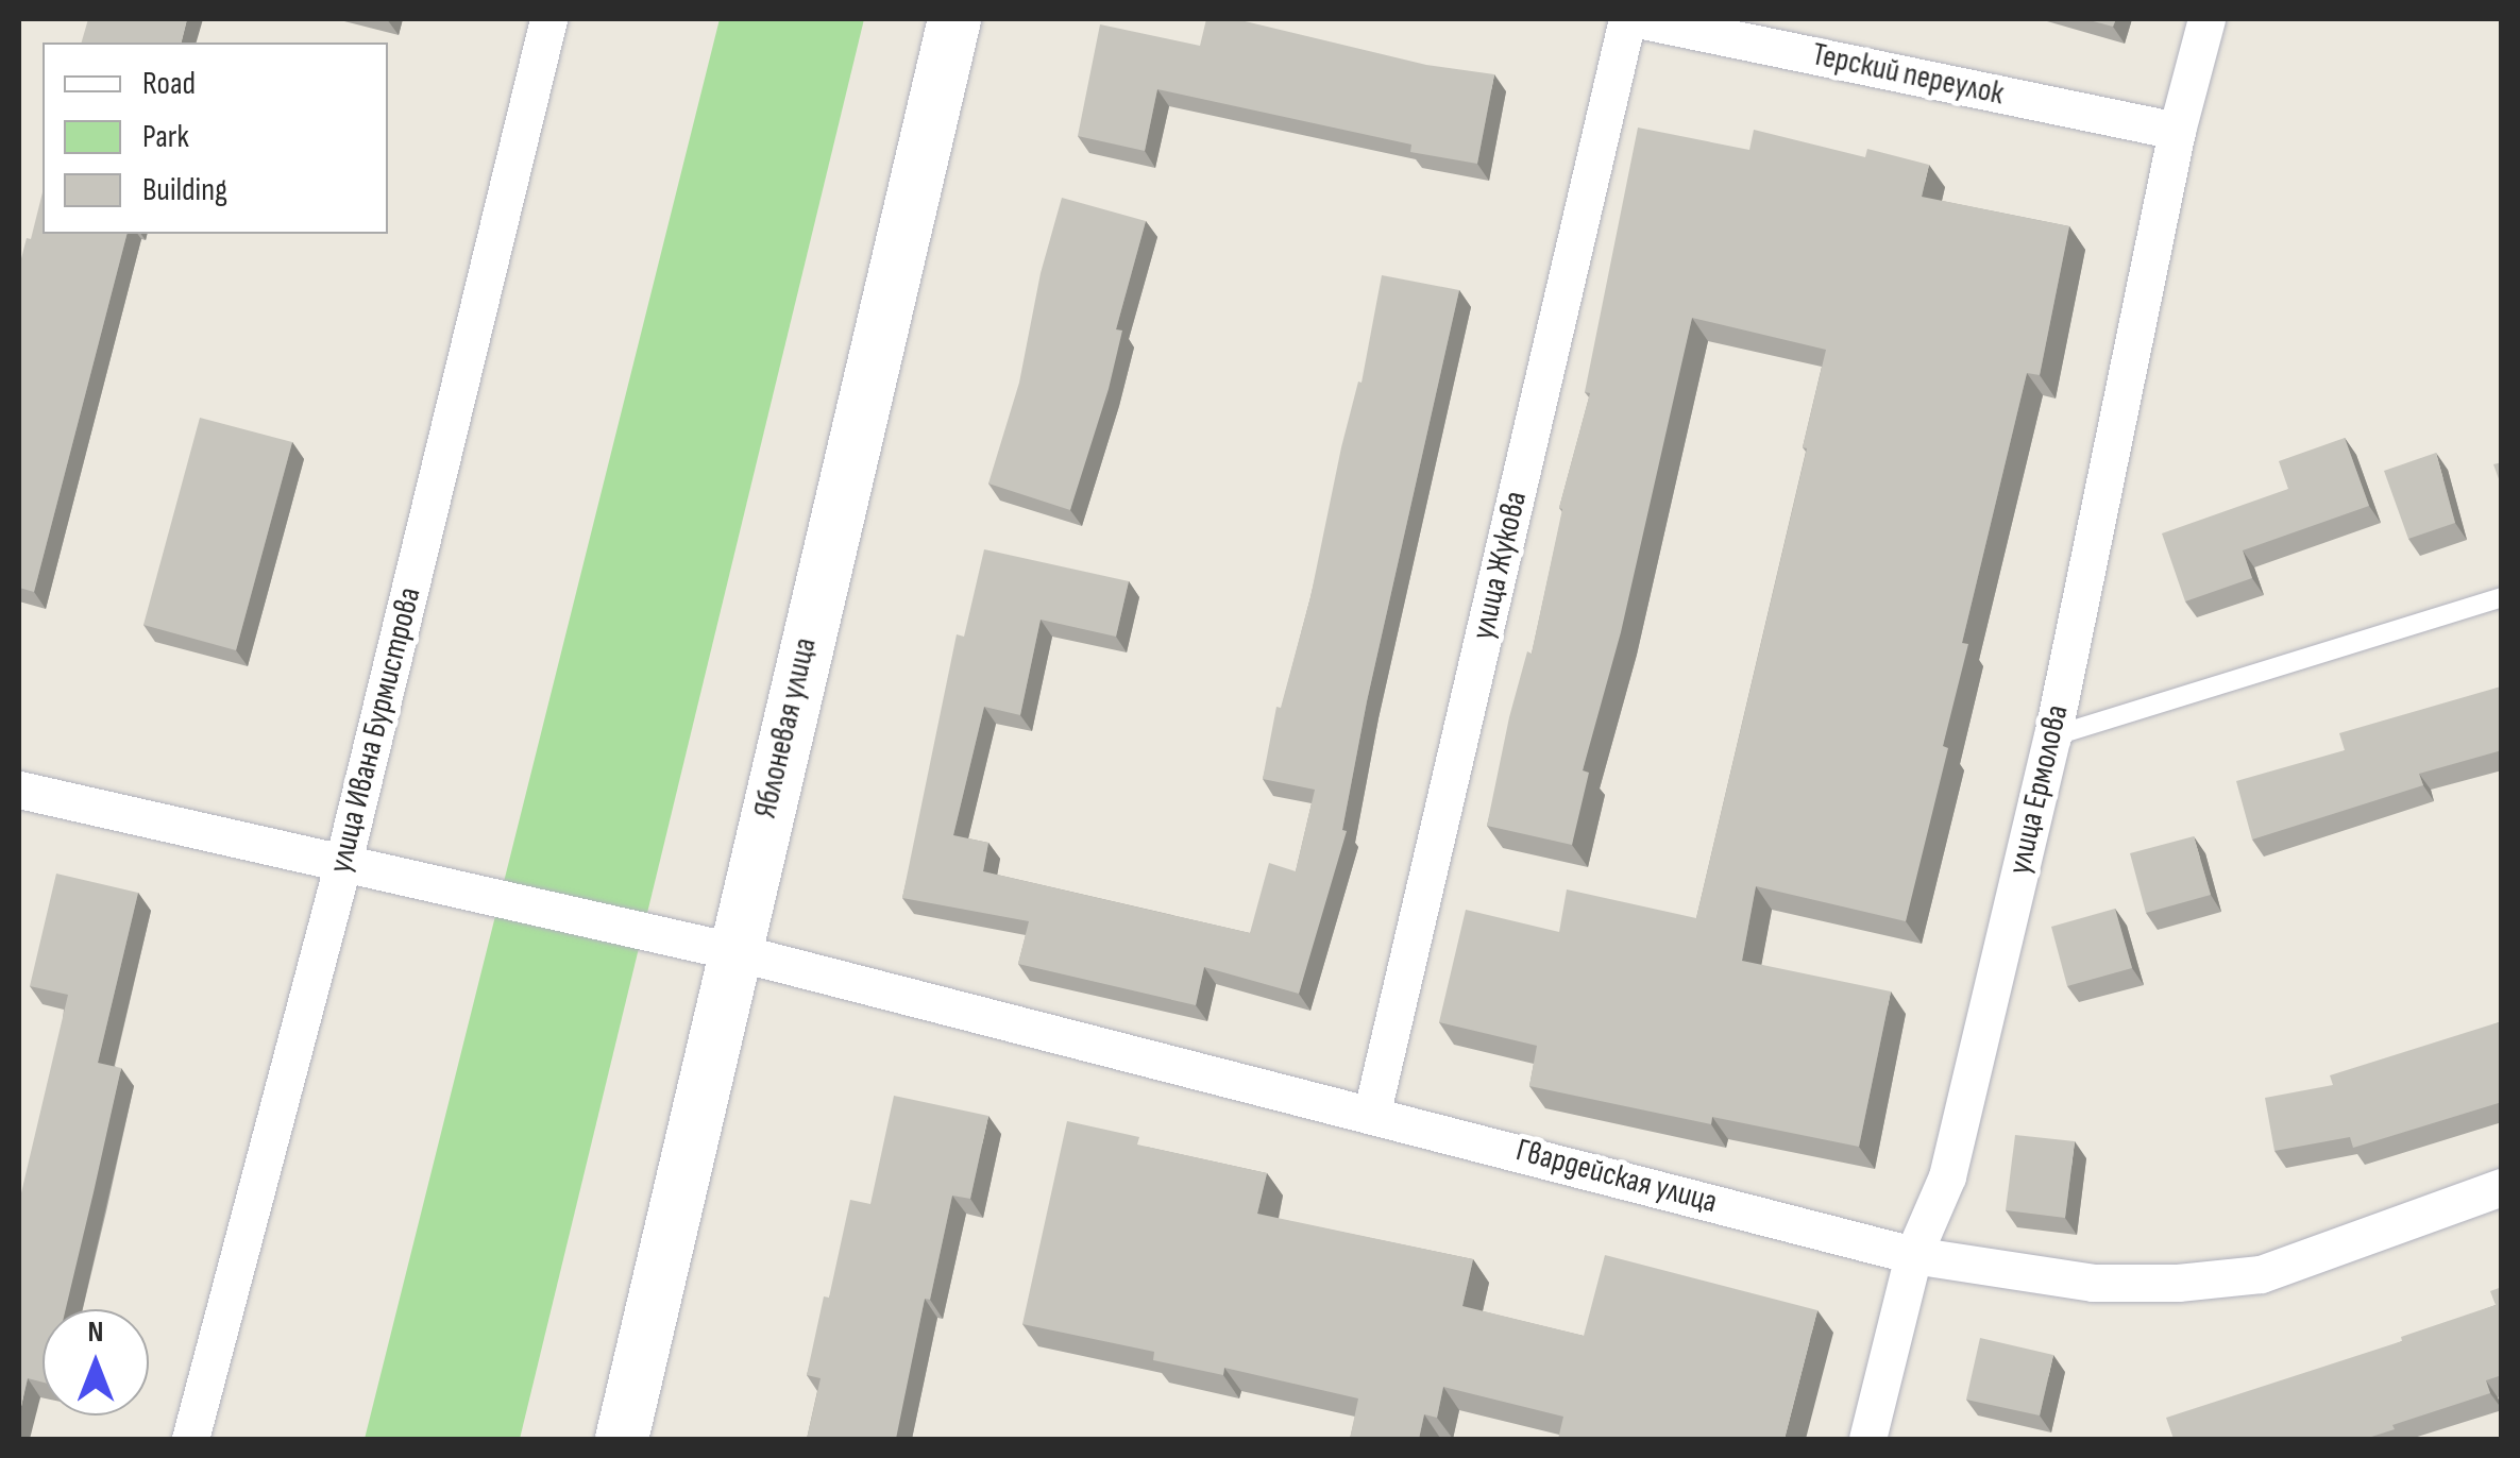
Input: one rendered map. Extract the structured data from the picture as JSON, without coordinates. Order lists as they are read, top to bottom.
{
  "streets": {
    "street": [
      "Терский переулок",
      "улица Жукова",
      "Яблоневая улица",
      "улица Ивана Бурмистрова",
      "улица Ермолова",
      "Гвардейская улица"
    ]
  },
  "crossings": [
    ["Терский переулок", "улица Ермолова"],
    ["улица Жукова", "Гвардейская улица"],
    ["Яблоневая улица", "Гвардейская улица"],
    ["улица Ивана Бурмистрова", "Гвардейская улица"],
    ["улица Ермолова", "Гвардейская улица"]
  ],
  "legend": ["Road", "Park", "Building"],
  "north": "top"
}
